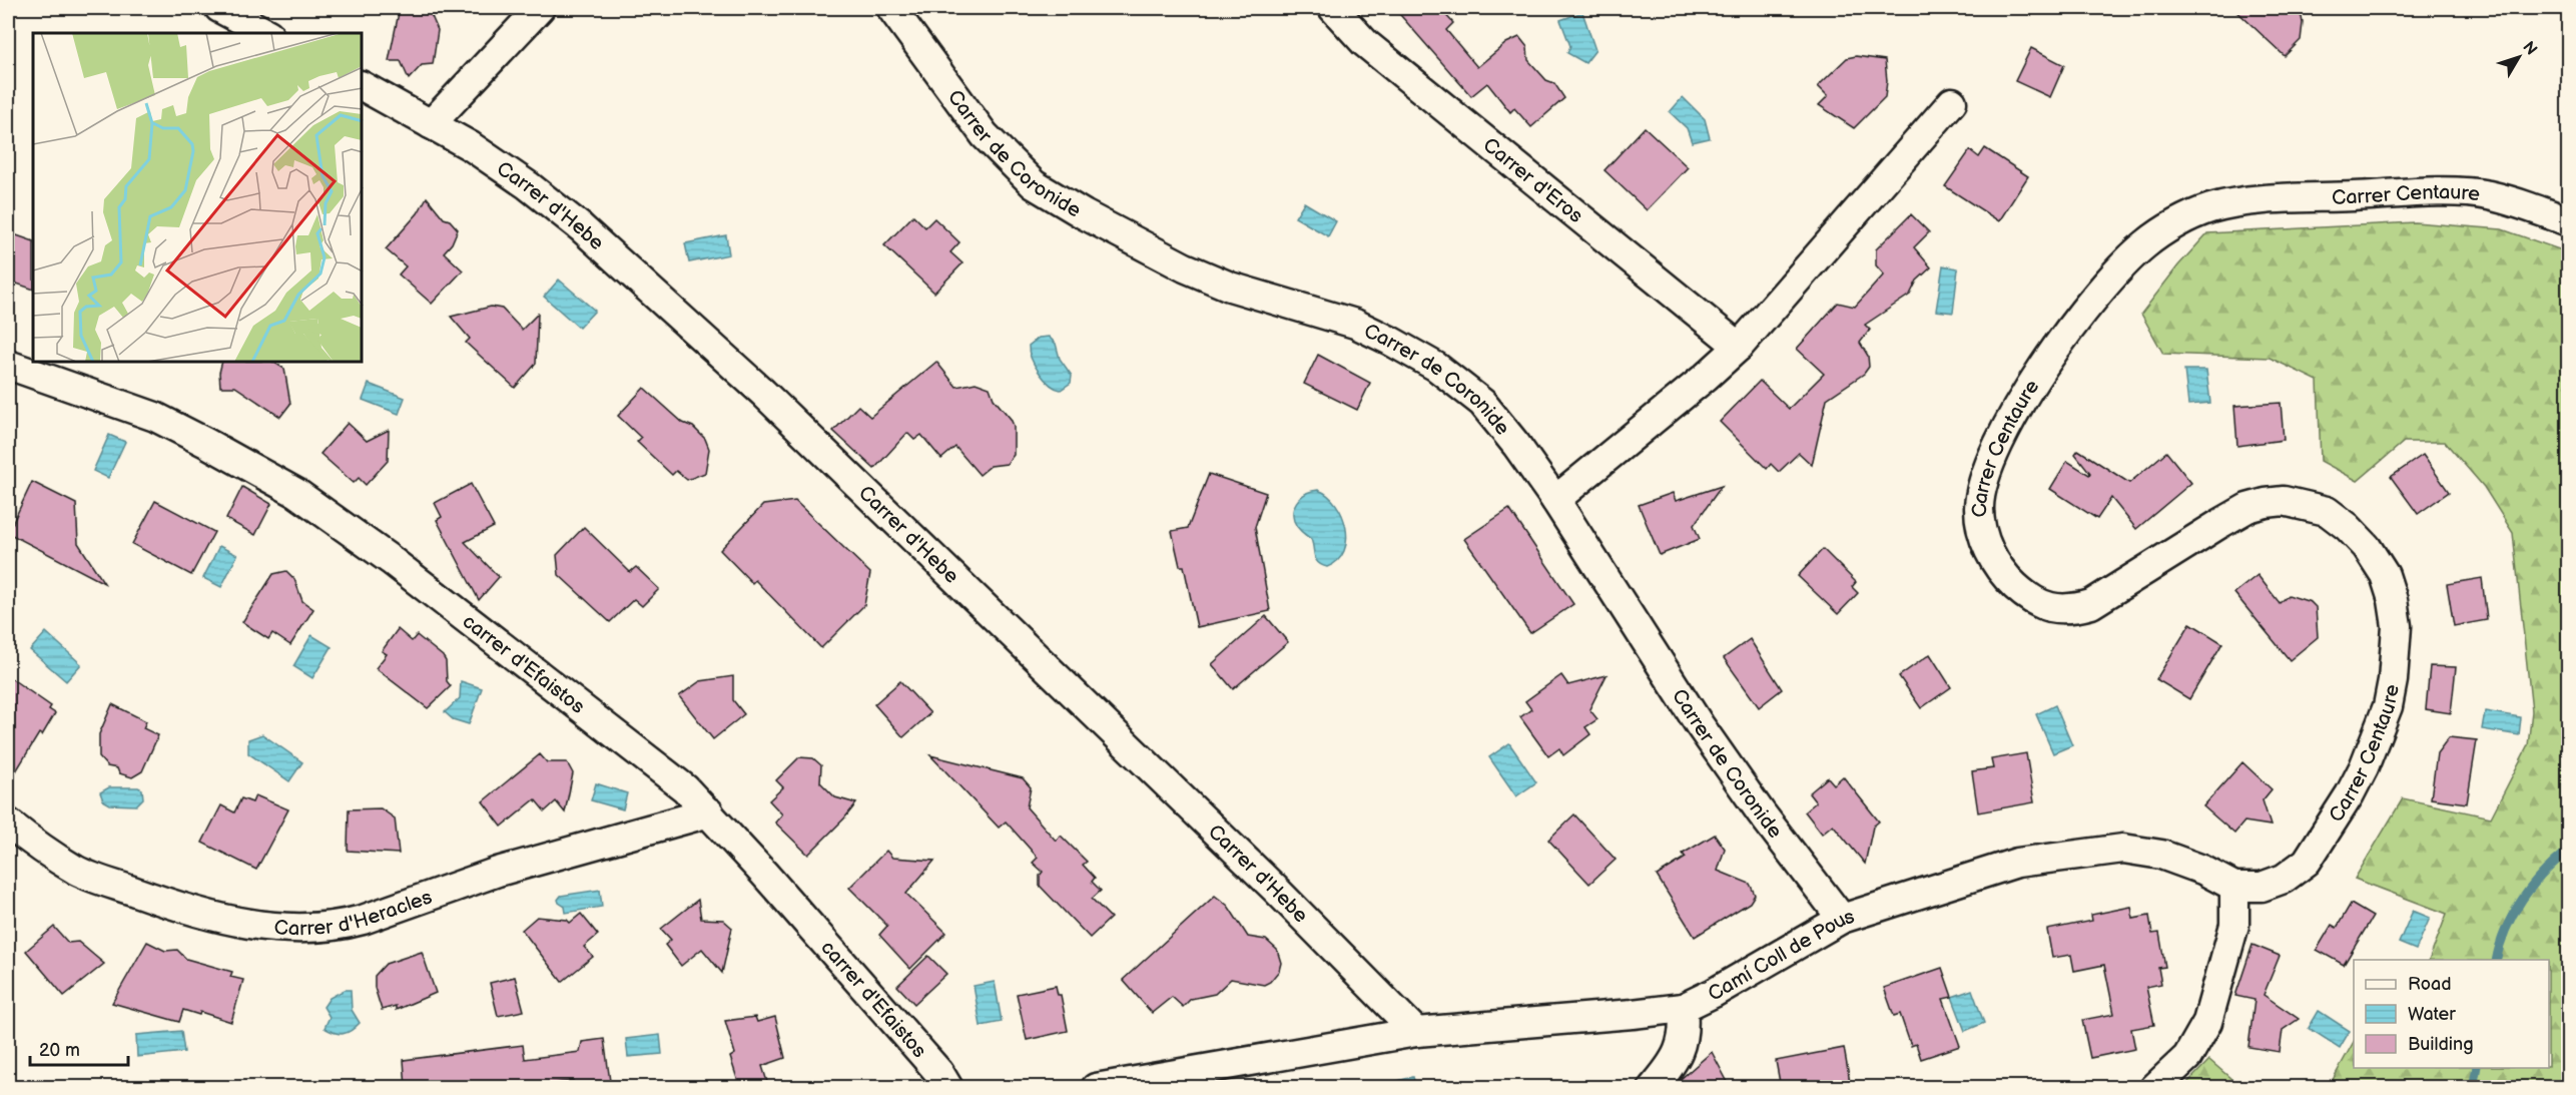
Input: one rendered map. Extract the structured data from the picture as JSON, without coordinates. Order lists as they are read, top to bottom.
{
  "streets": {
    "street": [
      "Carrer de Coronide",
      "Carrer d'Eros",
      "Carrer Centaure",
      "Carrer d'Hebe",
      "carrer d'Efaistos",
      "Carrer d'Heracles",
      "Camí Coll de Pous"
    ]
  },
  "crossings": [
    ["Carrer de Coronide", "Camí Coll de Pous"],
    ["Carrer Centaure", "Camí Coll de Pous"],
    ["Carrer d'Hebe", "Camí Coll de Pous"],
    ["carrer d'Efaistos", "Carrer d'Heracles"]
  ],
  "legend": ["Road", "Water", "Building"],
  "scale_bar": "20 m",
  "north": "top right"
}
